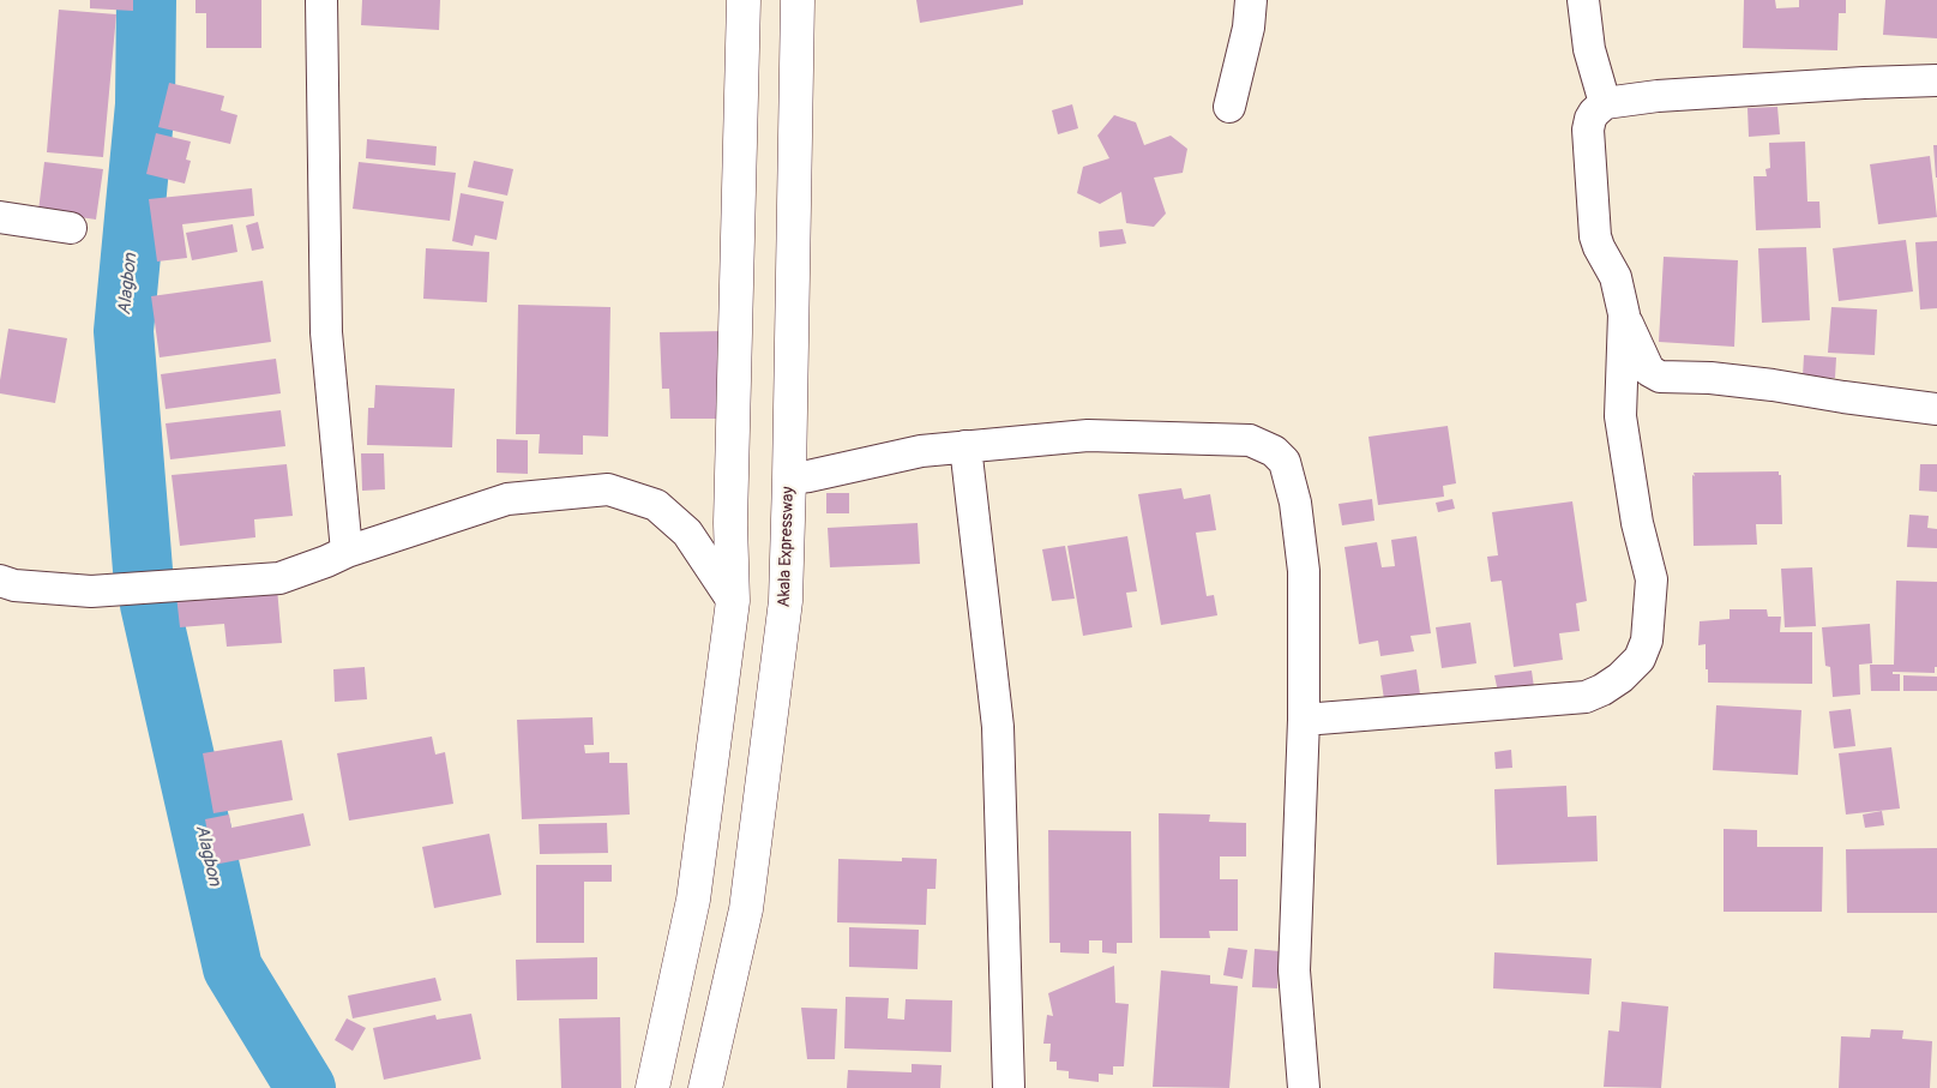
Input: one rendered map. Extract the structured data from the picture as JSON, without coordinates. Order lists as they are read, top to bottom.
{
  "streets": {
    "main road": ["Akala Expressway"]
  },
  "water": ["Alagbon"]
}
